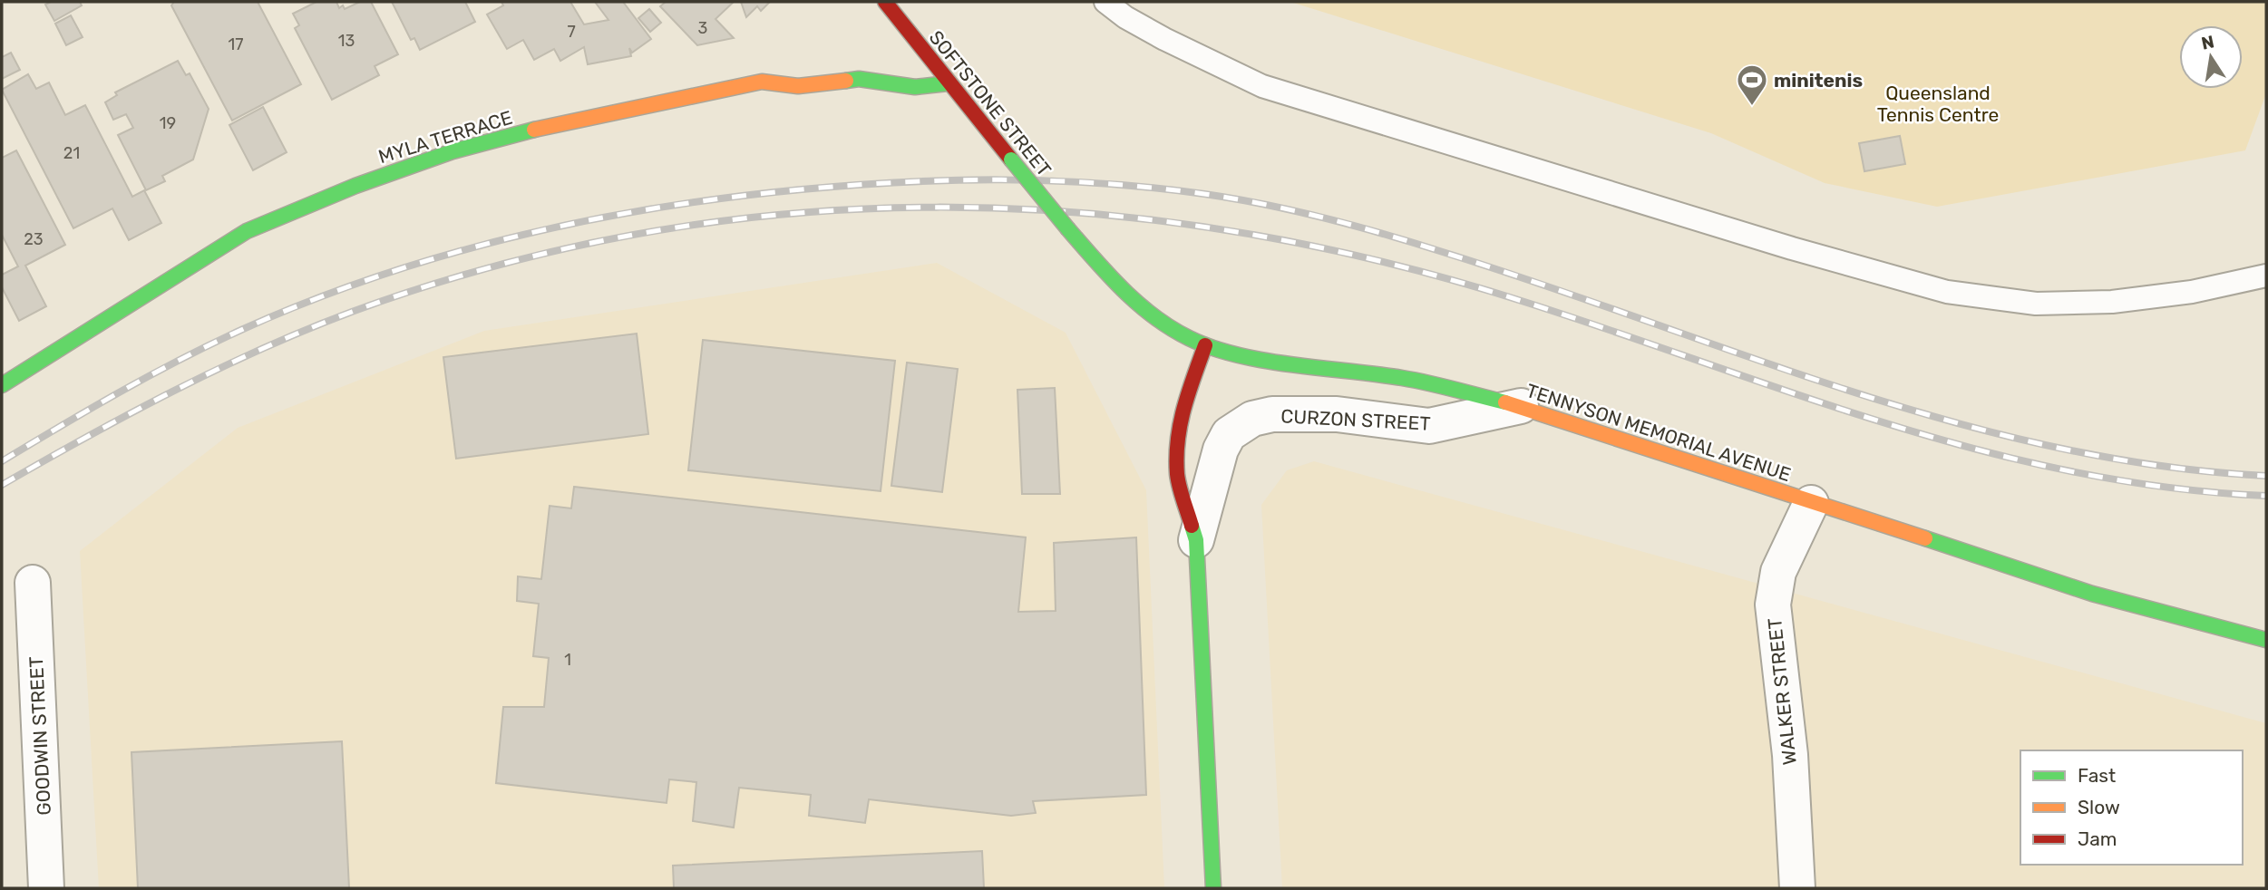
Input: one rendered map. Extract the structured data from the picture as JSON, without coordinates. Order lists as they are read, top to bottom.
{
  "streets": {
    "main road": [
      "SOFTSTONE STREET",
      "MYLA TERRACE",
      "CURZON STREET",
      "TENNYSON MEMORIAL AVENUE"
    ],
    "street": ["WALKER STREET", "GOODWIN STREET"]
  },
  "crossings": [
    ["SOFTSTONE STREET", "MYLA TERRACE"],
    ["SOFTSTONE STREET", "TENNYSON MEMORIAL AVENUE"],
    ["CURZON STREET", "TENNYSON MEMORIAL AVENUE"],
    ["TENNYSON MEMORIAL AVENUE", "WALKER STREET"]
  ],
  "parks": ["Queensland Tennis Centre"],
  "places": {
    "sports": ["minitenis"]
  },
  "house_numbers": [
    "3",
    "7",
    "13",
    "17",
    "19",
    "21",
    "23",
    "1"
  ],
  "legend": ["Fast", "Slow", "Jam"],
  "north": "top"
}
